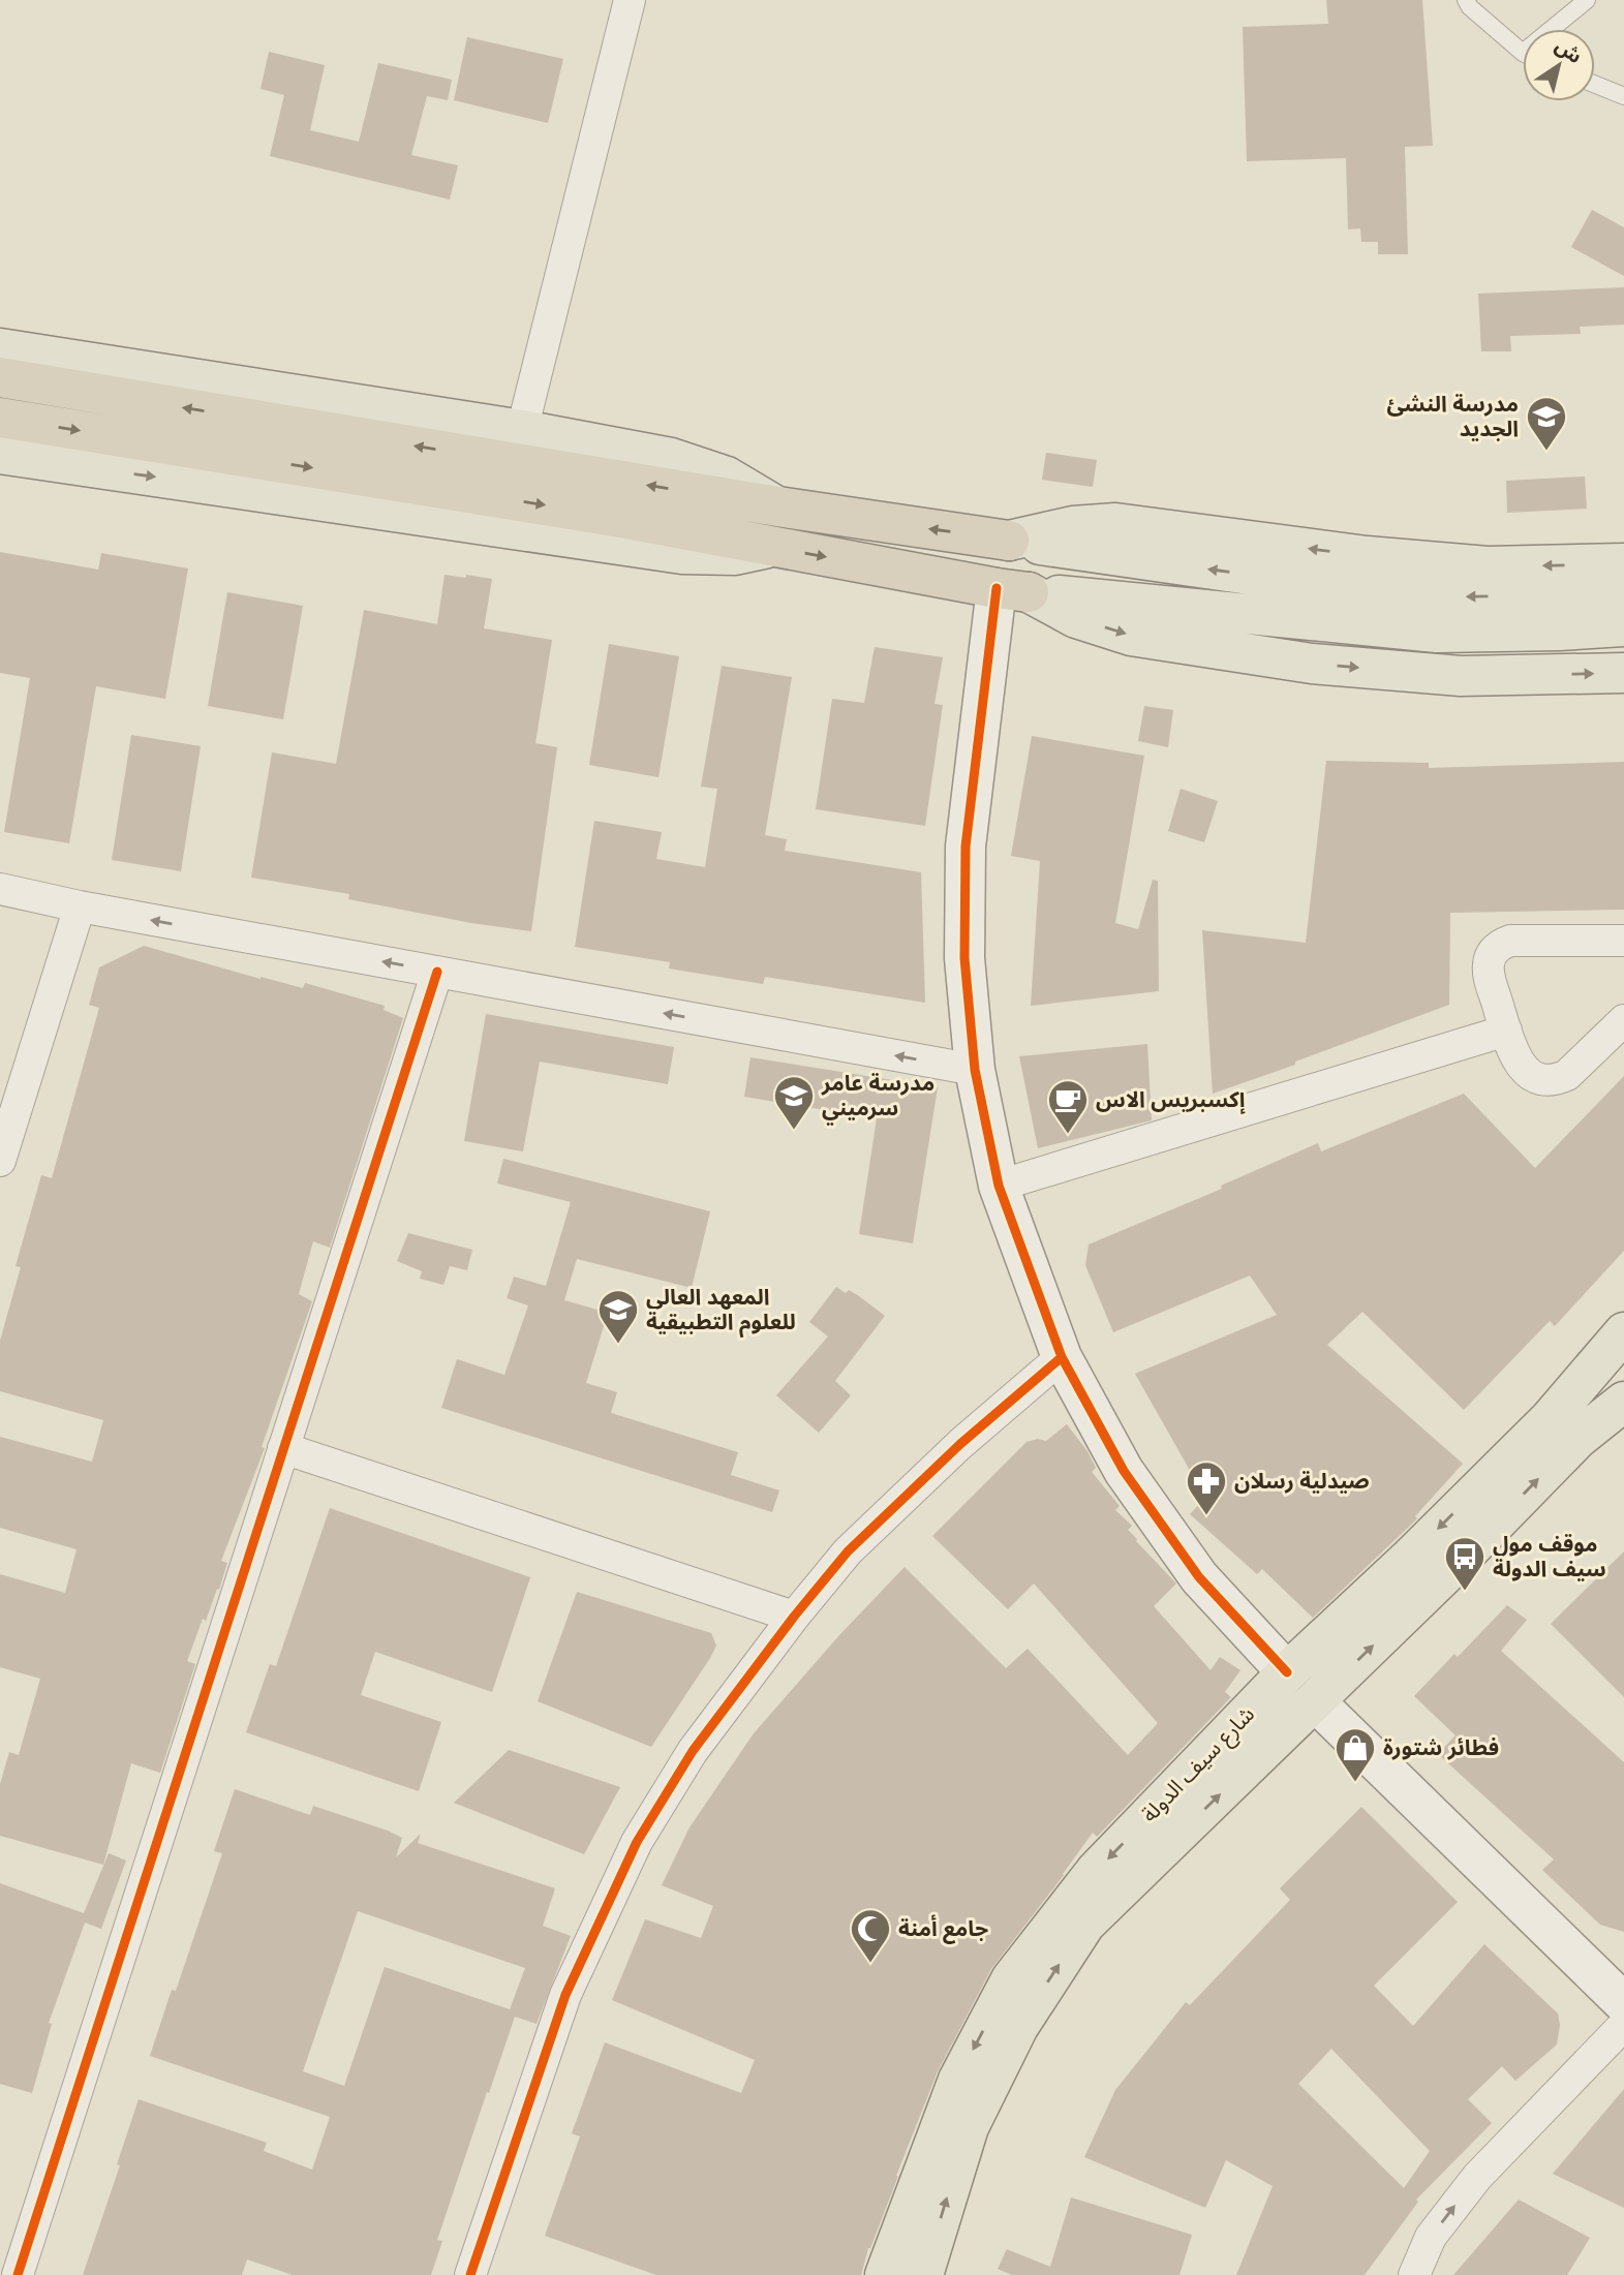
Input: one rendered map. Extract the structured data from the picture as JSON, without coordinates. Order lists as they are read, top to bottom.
{
  "streets": {
    "main road": ["شارع سيف الدولة"]
  },
  "places": {
    "school or university": ["مدرسة النشئ الجديد", "مدرسة عامر سرميني", "المعهد العالي للعلوم التطبيقية"],
    "cafe": ["إكسبريس الاس"],
    "pharmacy": ["صيدلية رسلان"],
    "bus stop": ["موقف مول سيف الدولة"],
    "shop": ["فطائر شتورة"],
    "mosque": ["جامع أمنة"]
  },
  "north": "top right"
}
